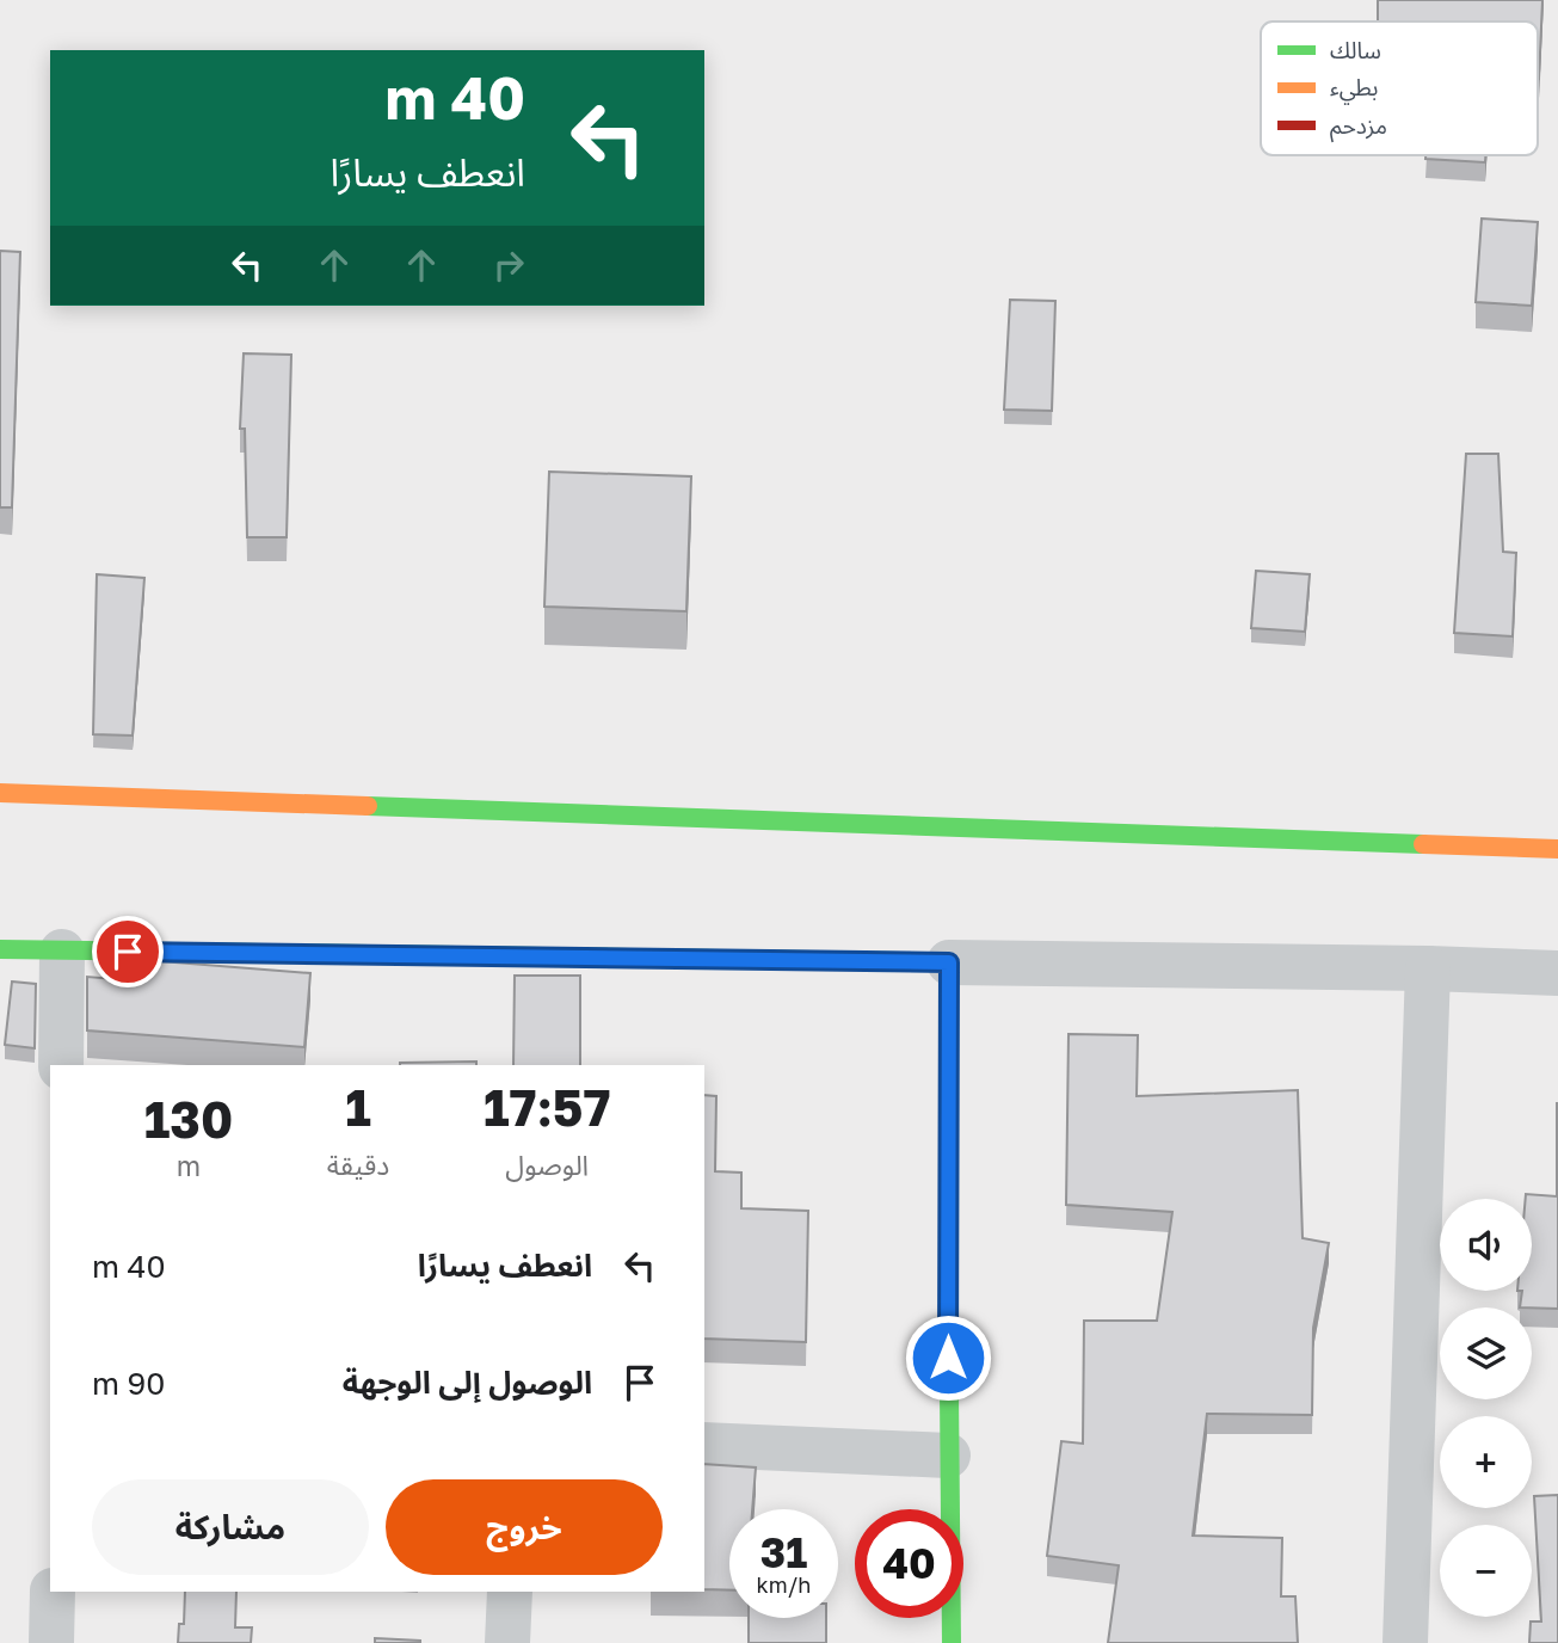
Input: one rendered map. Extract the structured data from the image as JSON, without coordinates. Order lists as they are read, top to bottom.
{
  "legend": ["سالك", "بطيء", "مزدحم"],
  "page": {
    "turn": ["40 m", "انعطف يسارًا"],
    "eta": [
      "17:57",
      "الوصول",
      "1",
      "دقيقة",
      "130",
      "m"
    ],
    "map_buttons": ["+", "−"],
    "list": [
      {
        "name": "انعطف يسارًا",
        "value": "40 m"
      },
      {
        "name": "الوصول إلى الوجهة",
        "value": "90 m"
      }
    ],
    "buttons": ["خروج", "مشاركة"],
    "speed": "31 km/h",
    "limit": "40"
  }
}
